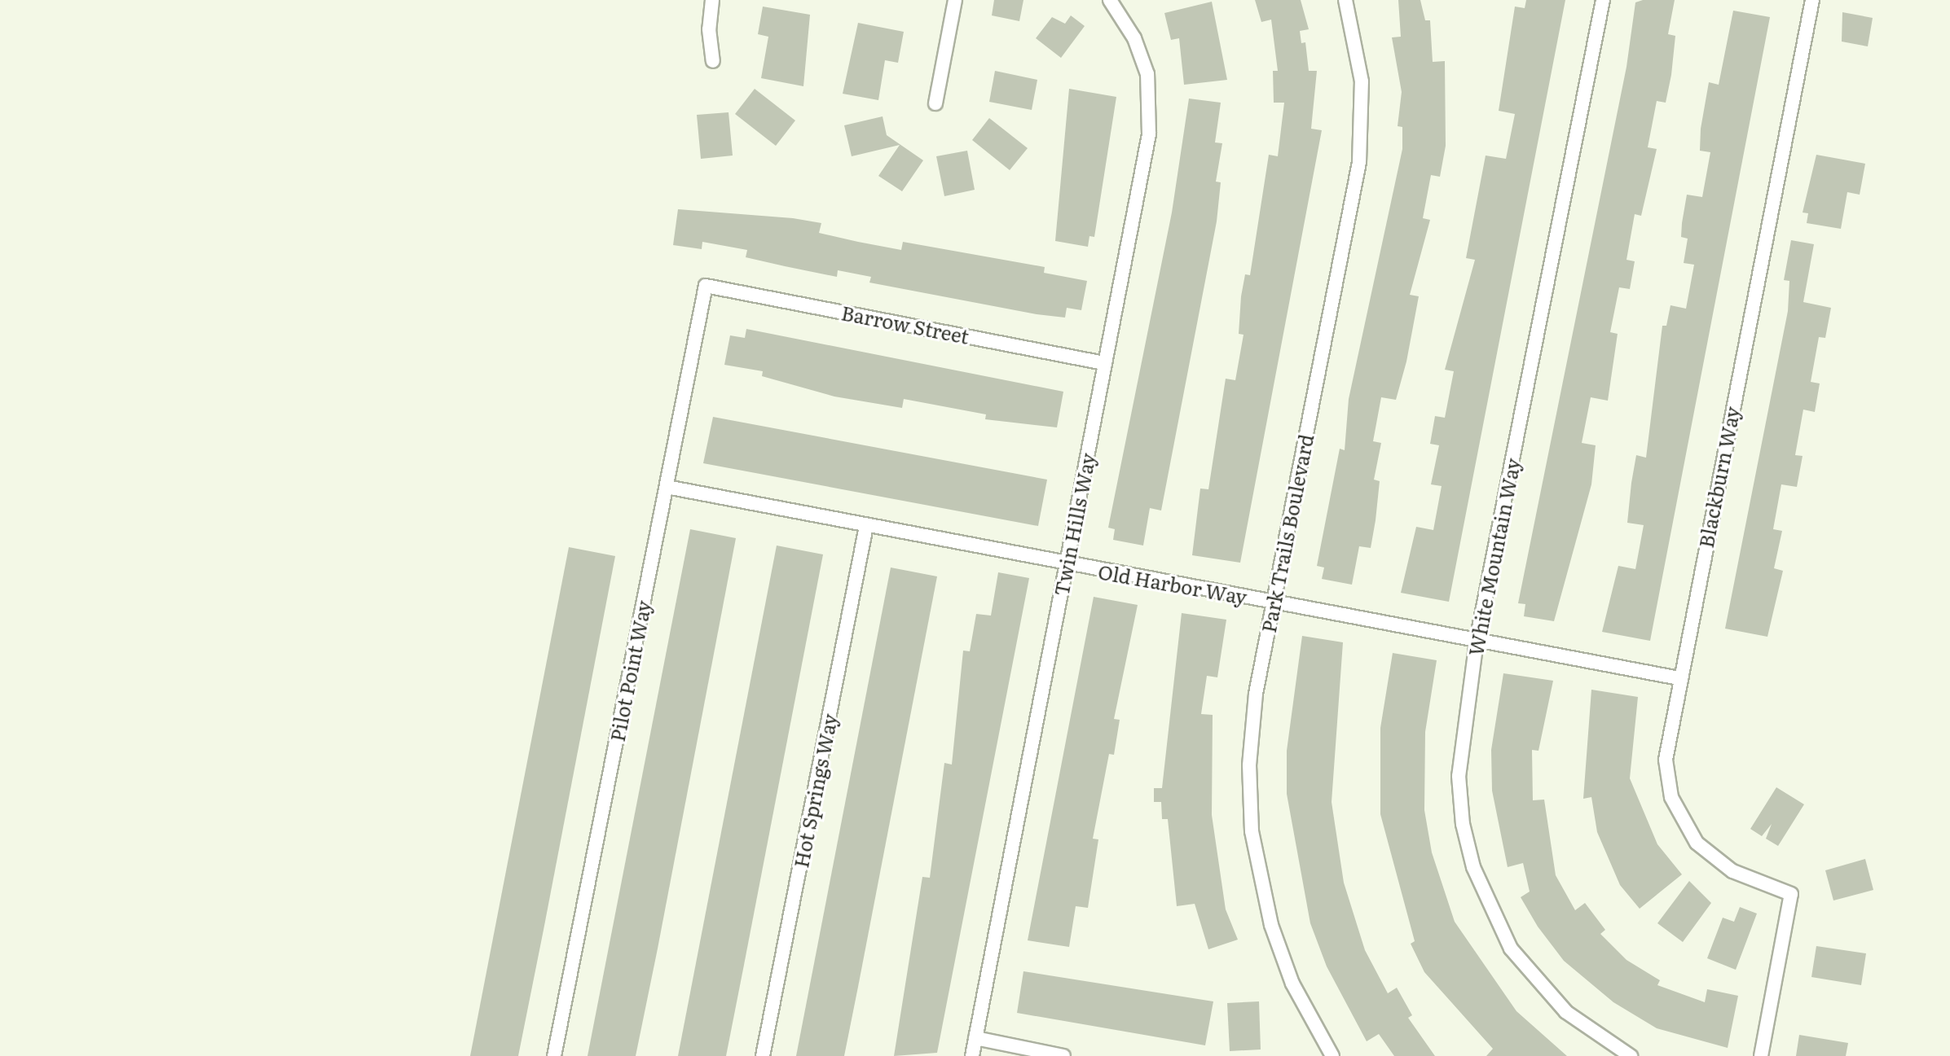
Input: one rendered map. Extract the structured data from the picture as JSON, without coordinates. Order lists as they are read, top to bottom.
{
  "streets": {
    "street": [
      "Barrow Street",
      "Blackburn Way",
      "Twin Hills Way",
      "Park Trails Boulevard",
      "White Mountain Way",
      "Old Harbor Way",
      "Pilot Point Way",
      "Hot Springs Way"
    ]
  },
  "crossings": [
    ["Barrow Street", "Twin Hills Way"],
    ["Barrow Street", "Pilot Point Way"],
    ["Blackburn Way", "Old Harbor Way"],
    ["Twin Hills Way", "Old Harbor Way"],
    ["Park Trails Boulevard", "Old Harbor Way"],
    ["White Mountain Way", "Old Harbor Way"],
    ["Old Harbor Way", "Pilot Point Way"],
    ["Old Harbor Way", "Hot Springs Way"]
  ]
}
